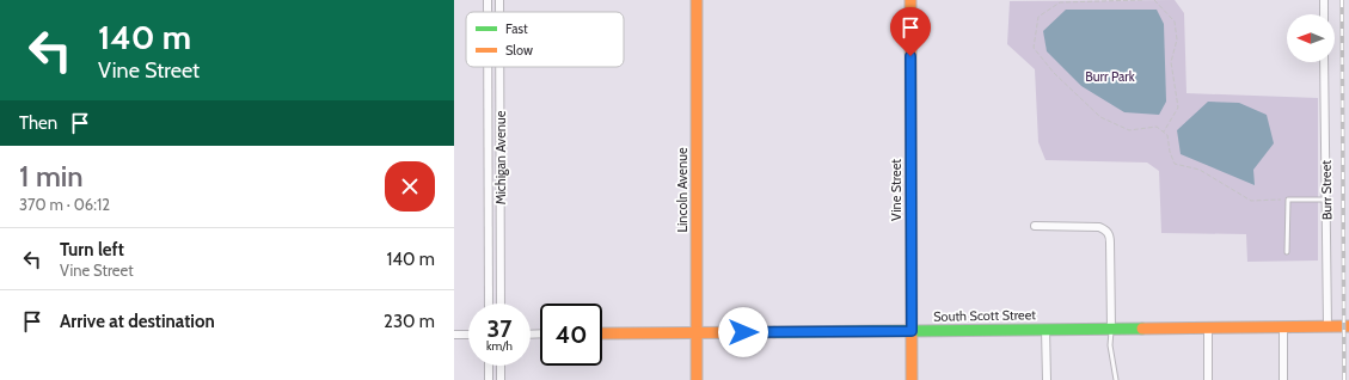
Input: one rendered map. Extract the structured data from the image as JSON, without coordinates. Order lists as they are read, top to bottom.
{
  "streets": {
    "street": [
      "Michigan Avenue",
      "Lincoln Avenue",
      "Vine Street",
      "Burr Street",
      "South Scott Street"
    ]
  },
  "crossings": [
    ["Lincoln Avenue", "South Scott Street"],
    ["Vine Street", "South Scott Street"],
    ["Burr Street", "South Scott Street"]
  ],
  "parks": ["Burr Park"],
  "legend": ["Fast", "Slow"],
  "north": "left",
  "page": {
    "turn": ["140 m", "Vine Street"],
    "then": "Then",
    "heading": ["1 min", "370 m · 06:12"],
    "list": [
      {
        "name": "Turn left",
        "note": "Vine Street",
        "value": "140 m"
      },
      {
        "name": "Arrive at destination",
        "value": "230 m"
      }
    ],
    "speed": "37 km/h",
    "limit": "40"
  }
}
